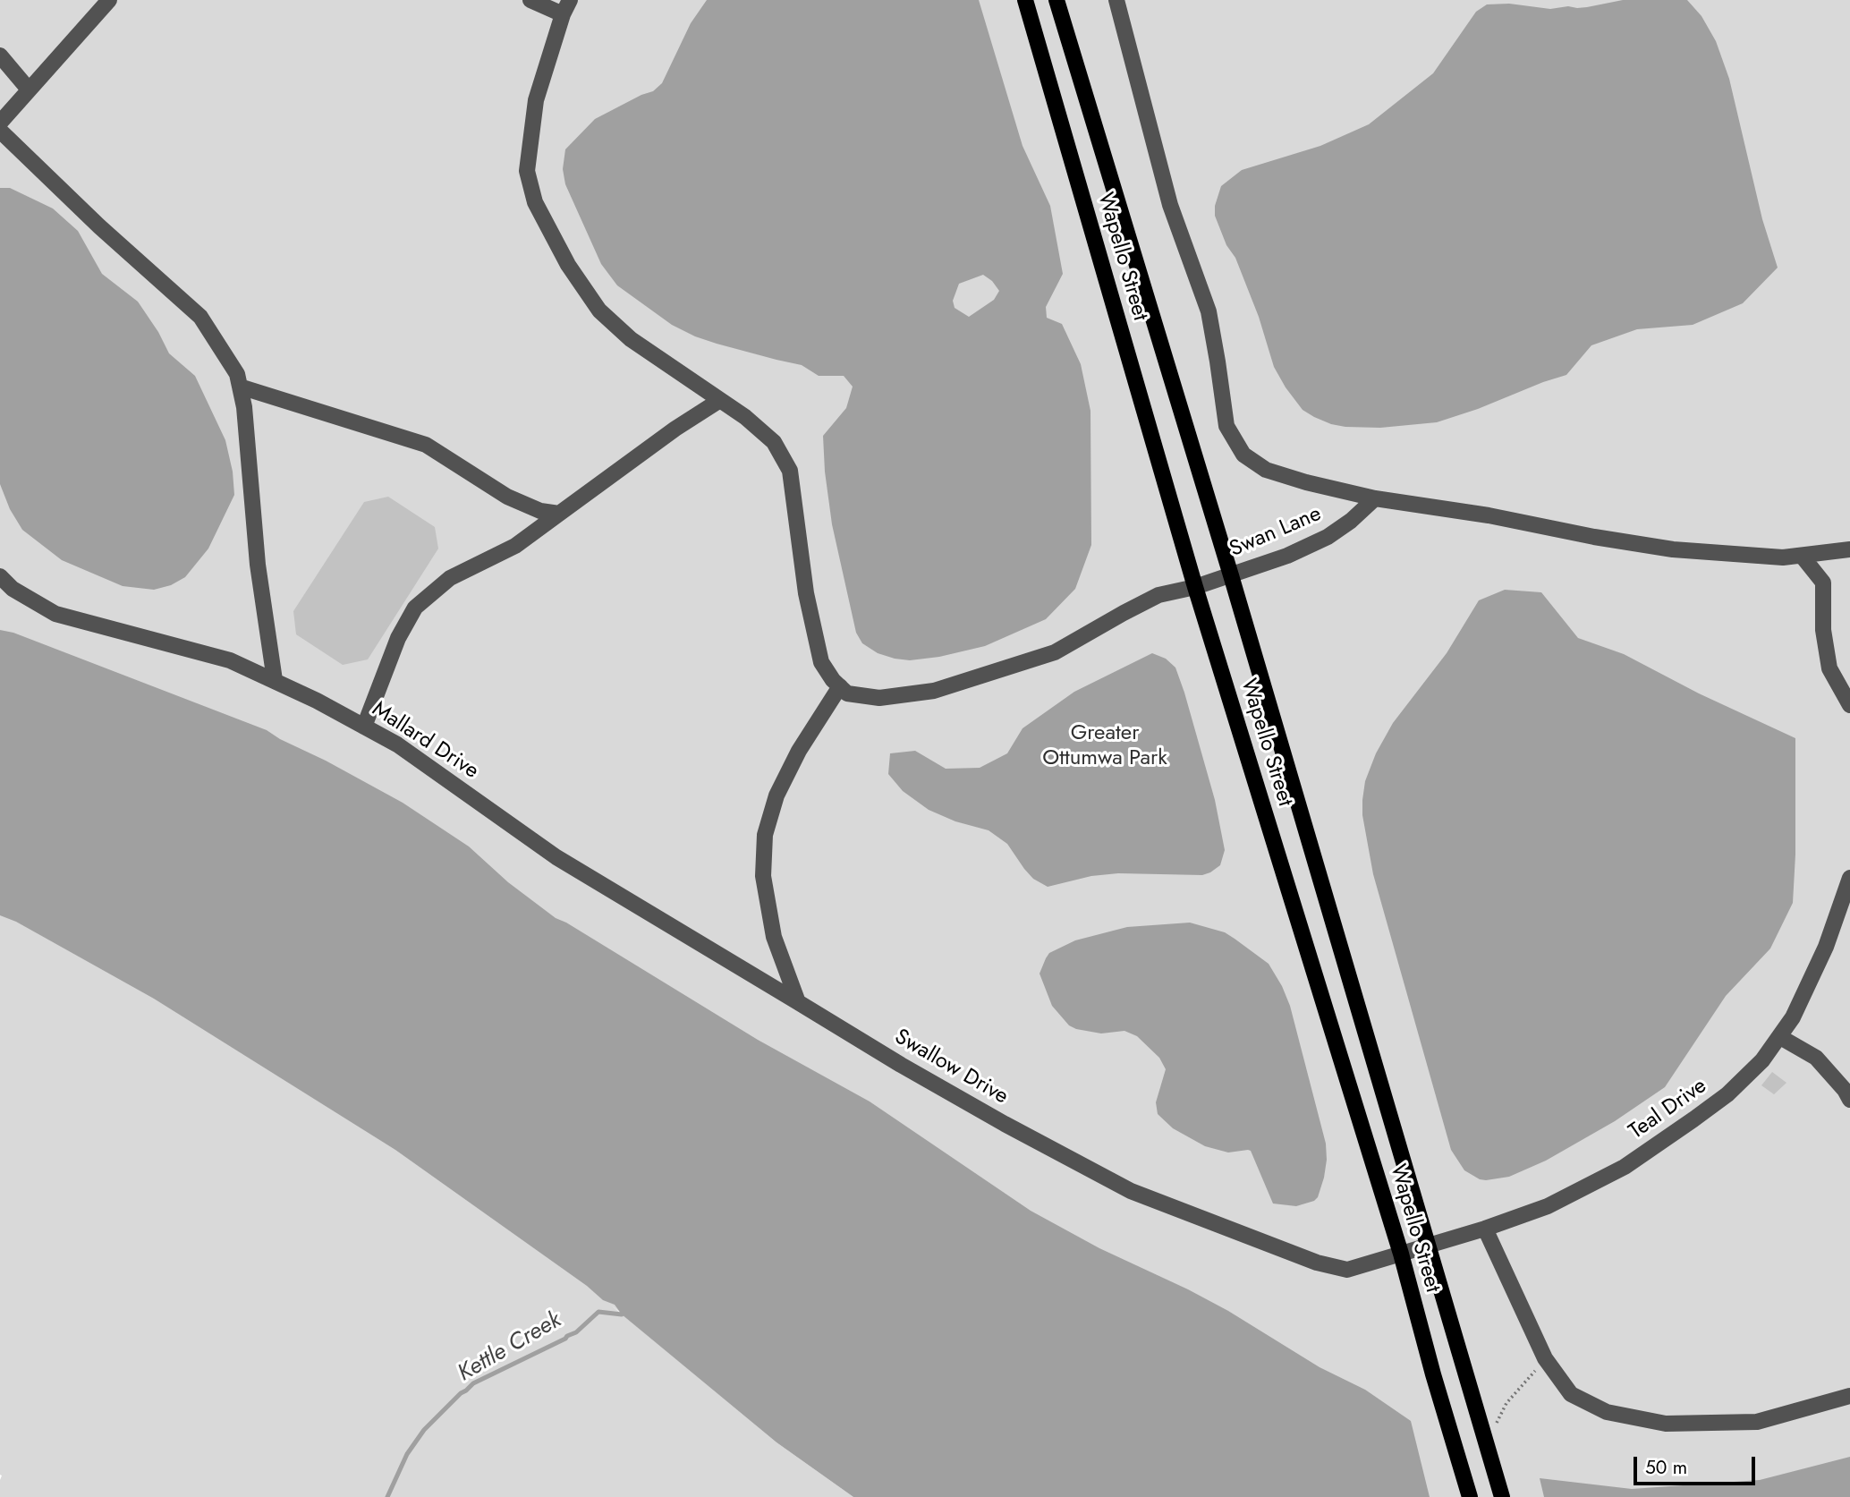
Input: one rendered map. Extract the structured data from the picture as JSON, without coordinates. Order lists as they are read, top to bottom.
{
  "streets": {
    "main road": ["Wapello Street"],
    "lane": [
      "Swan Lane",
      "Mallard Drive",
      "Swallow Drive",
      "Teal Drive"
    ]
  },
  "crossings": [
    ["Wapello Street", "Swan Lane"],
    ["Wapello Street", "Swallow Drive"],
    ["Wapello Street", "Teal Drive"],
    ["Mallard Drive", "Swallow Drive"],
    ["Swallow Drive", "Teal Drive"]
  ],
  "water": ["Kettle Creek"],
  "parks": ["Greater Ottumwa Park"],
  "scale_bar": "50 m"
}
